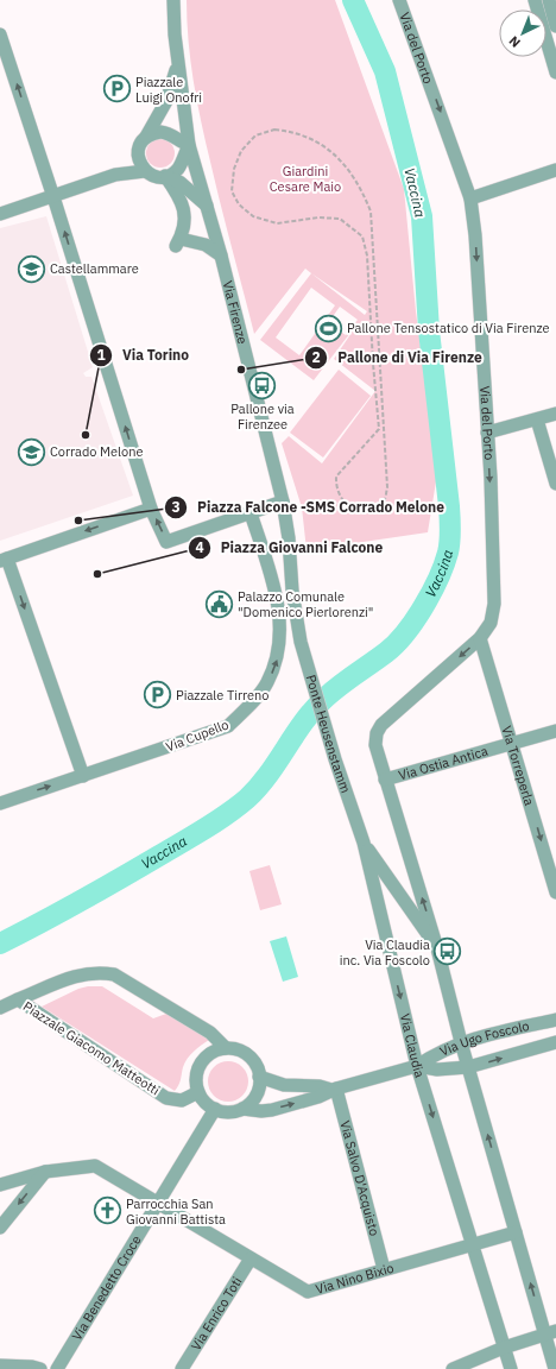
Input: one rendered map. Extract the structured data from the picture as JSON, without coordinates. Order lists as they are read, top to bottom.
{
  "streets": {
    "street": [
      "Via del Porto",
      "Via Firenze",
      "Ponte Heusenstamm",
      "Via Cupello",
      "Via Ostia Antica",
      "Via Torreperla",
      "Via Ugo Foscolo",
      "Via Claudia",
      "Piazzale Giacomo Matteotti",
      "Via Salvo D'Acquisto",
      "Via Nino Bixio",
      "Via Benedetto Croce",
      "Via Enrico Toti"
    ]
  },
  "crossings": [
    ["Via del Porto", "Via Ostia Antica"],
    ["Via del Porto", "Via Torreperla"],
    ["Via Firenze", "Ponte Heusenstamm"],
    ["Ponte Heusenstamm", "Via Claudia"],
    ["Via Ostia Antica", "Via Torreperla"],
    ["Via Ugo Foscolo", "Via Claudia"],
    ["Via Ugo Foscolo", "Piazzale Giacomo Matteotti"],
    ["Via Ugo Foscolo", "Via Salvo D'Acquisto"],
    ["Via Ugo Foscolo", "Via Benedetto Croce"],
    ["Via Claudia", "Via Nino Bixio"],
    ["Piazzale Giacomo Matteotti", "Via Benedetto Croce"],
    ["Via Salvo D'Acquisto", "Via Nino Bixio"],
    ["Via Nino Bixio", "Via Benedetto Croce"],
    ["Via Nino Bixio", "Via Enrico Toti"]
  ],
  "one_way": ["Via del Porto", "Via Cupello", "Via Torreperla"],
  "water": ["Vaccina"],
  "parks": ["Giardini Cesare Maio"],
  "places": {
    "parking": ["Piazzale Luigi Onofri", "Piazzale Tirreno"],
    "school or university": ["Castellammare", "Corrado Melone"],
    "sports": ["Pallone Tensostatico di Via Firenze"],
    "other": [
      "Pallone di Via Firenze",
      "Via Torino",
      "Piazza Falcone -SMS Corrado Melone",
      "Piazza Giovanni Falcone"
    ],
    "bus stop": ["Pallone via Firenzee", "Via Claudia inc. Via Foscolo"],
    "public building": ["Palazzo Comunale \"Domenico Pierlorenzi\""],
    "church": ["Parrocchia San Giovanni Battista"]
  },
  "north": "bottom left"
}
